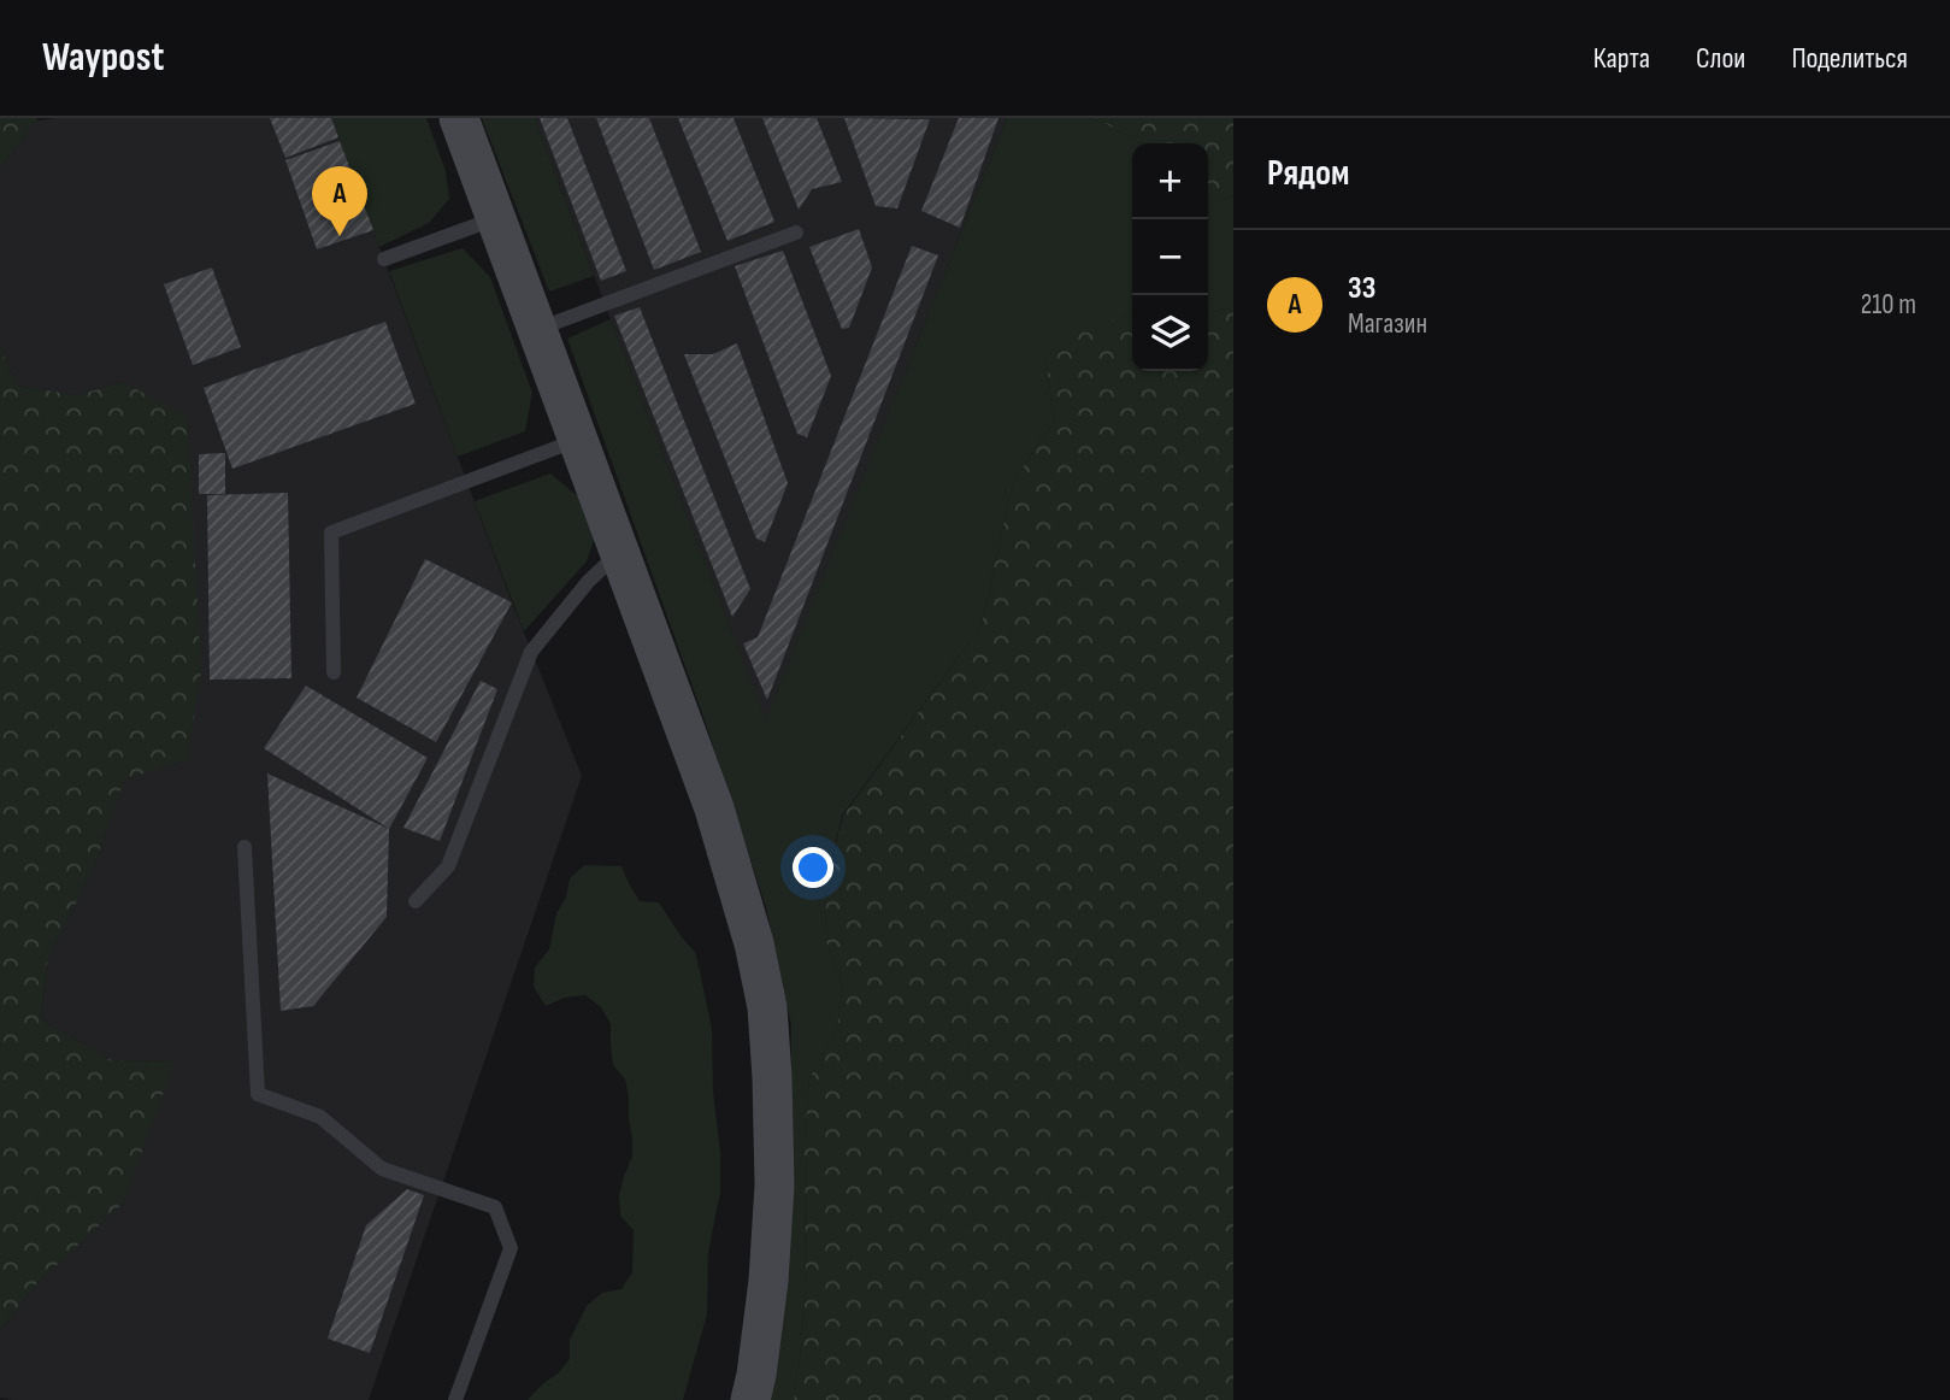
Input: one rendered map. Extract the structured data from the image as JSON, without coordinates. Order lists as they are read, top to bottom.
{
  "page": {
    "header": "Waypost",
    "nav": ["Карта", "Слои", "Поделиться"],
    "heading": "Рядом",
    "map_buttons": ["+", "−"],
    "pins": "A",
    "list": [
      {
        "mark": "A",
        "name": "33",
        "note": "Магазин",
        "value": "210 m"
      }
    ]
  }
}
